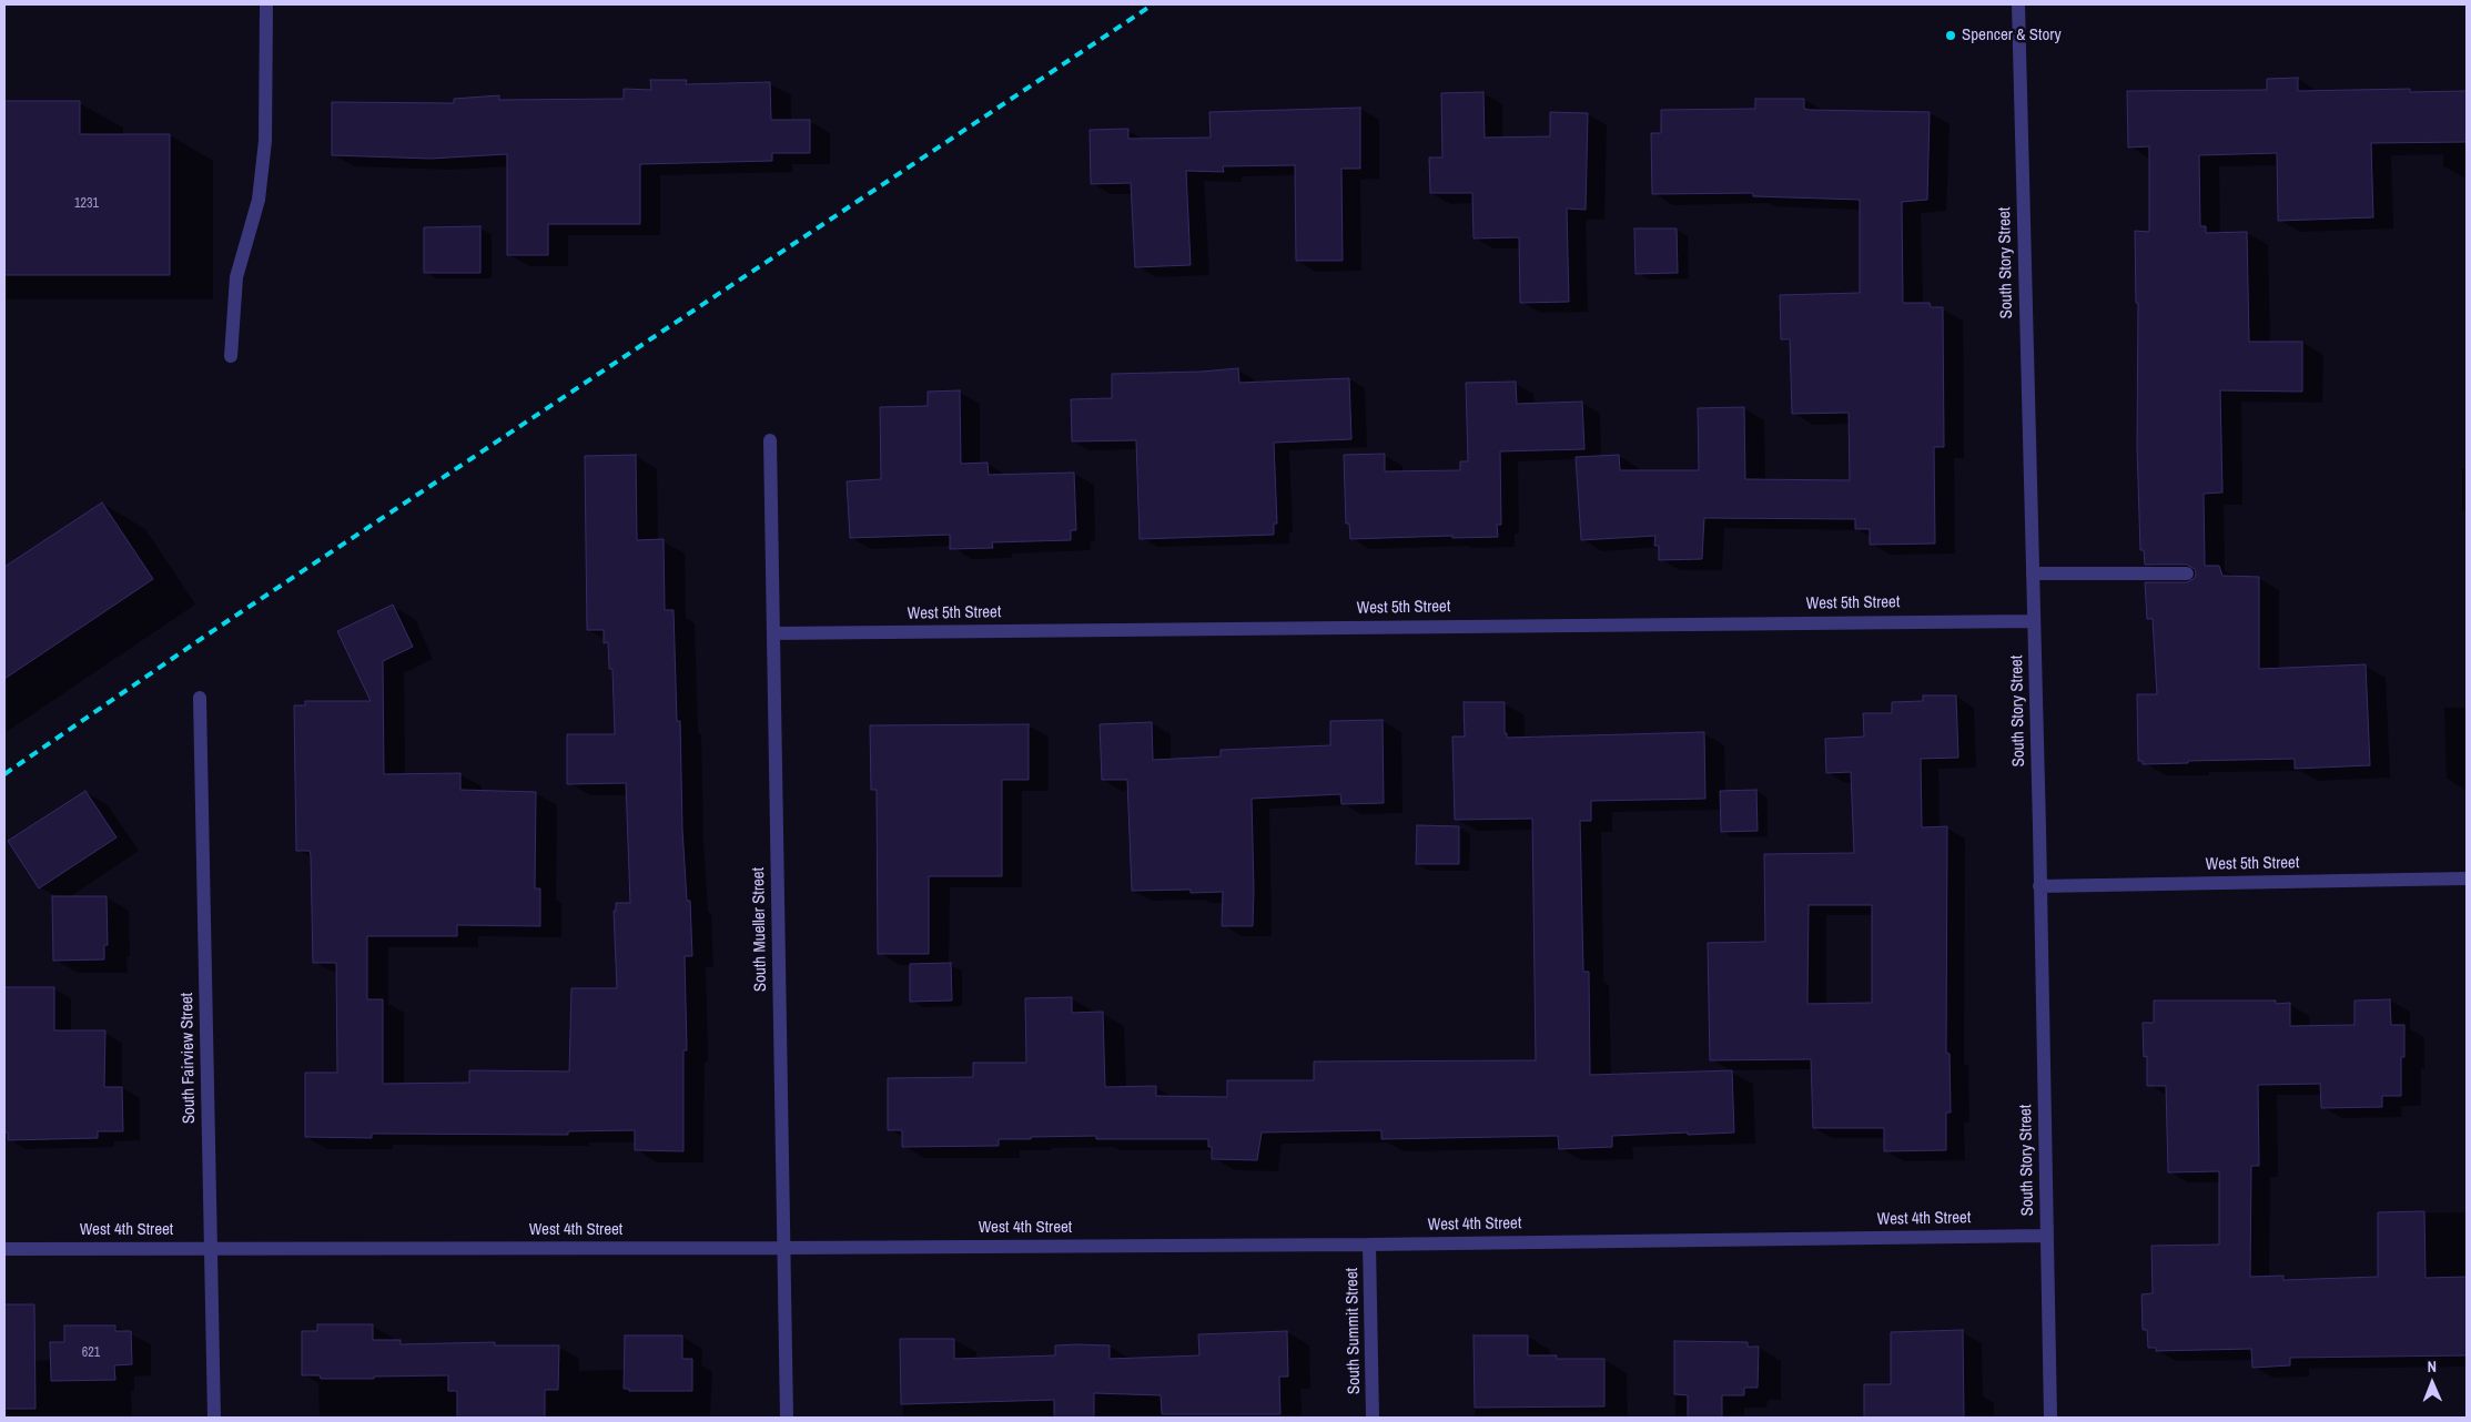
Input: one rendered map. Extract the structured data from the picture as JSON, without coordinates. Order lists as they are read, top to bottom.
{
  "streets": {
    "street": [
      "South Story Street",
      "West 5th Street",
      "South Mueller Street",
      "South Fairview Street",
      "West 4th Street",
      "South Summit Street"
    ]
  },
  "crossings": [
    ["South Story Street", "West 5th Street"],
    ["South Story Street", "West 4th Street"],
    ["West 5th Street", "South Mueller Street"],
    ["South Mueller Street", "West 4th Street"],
    ["South Fairview Street", "West 4th Street"],
    ["West 4th Street", "South Summit Street"]
  ],
  "places": ["Spencer & Story"],
  "house_numbers": ["1231", "621"],
  "north": "top"
}
